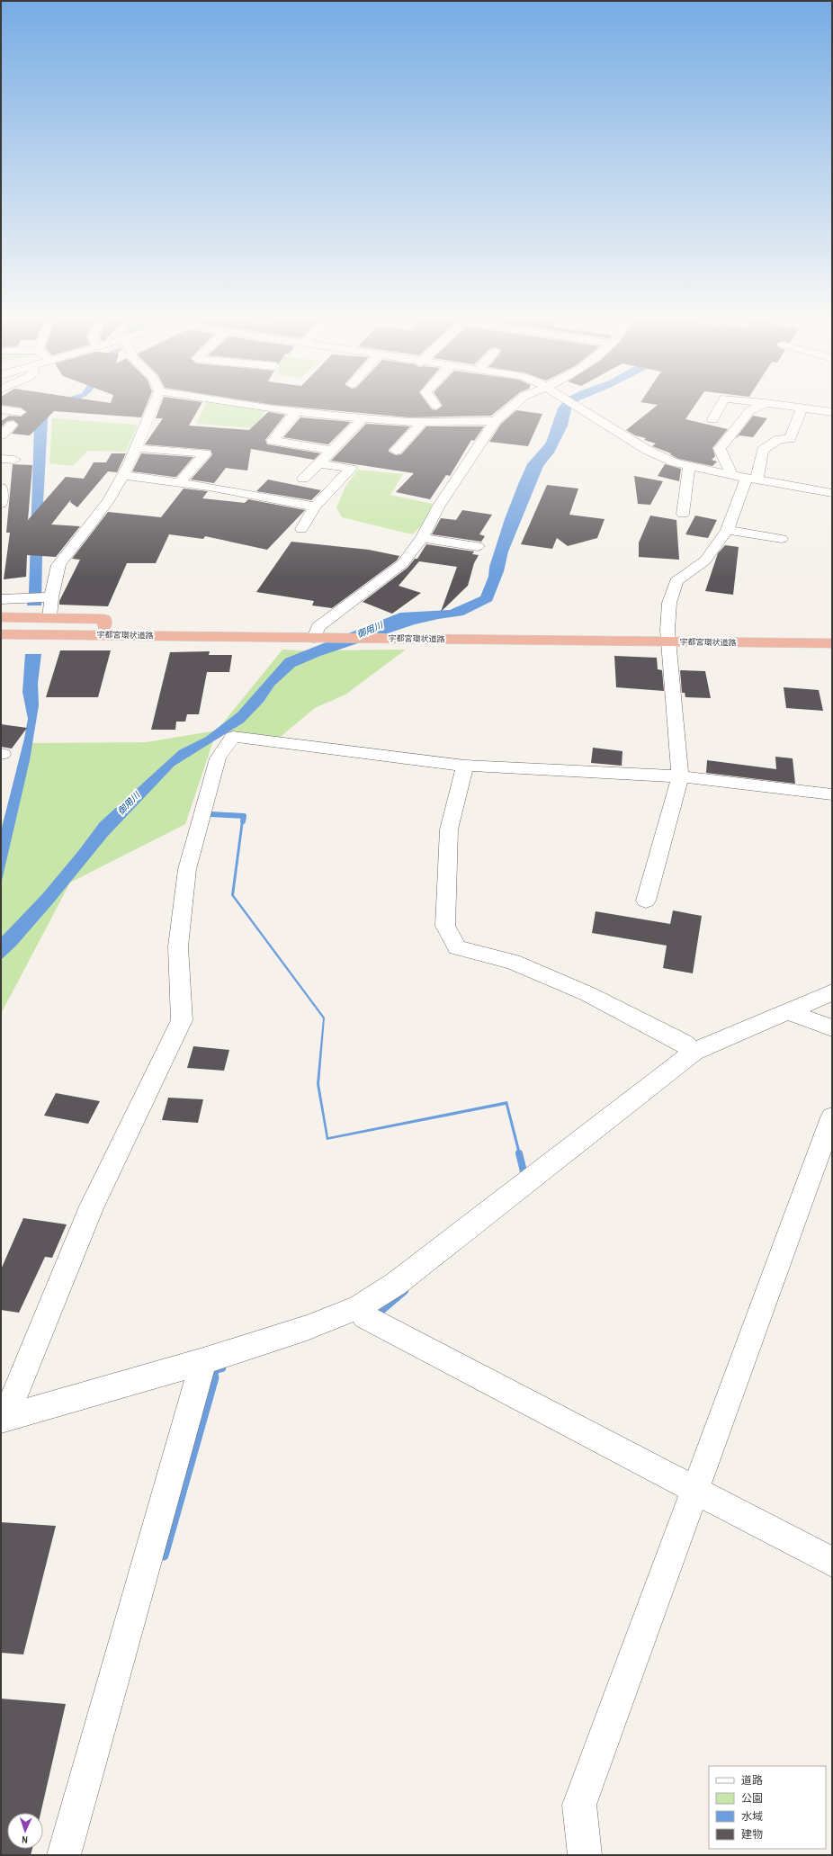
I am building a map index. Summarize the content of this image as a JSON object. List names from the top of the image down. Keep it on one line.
{"streets":{"highway":["宇都宮環状道路"]},"water":["御用川"],"legend":["道路","公園","水域","建物"],"north":"bottom"}
